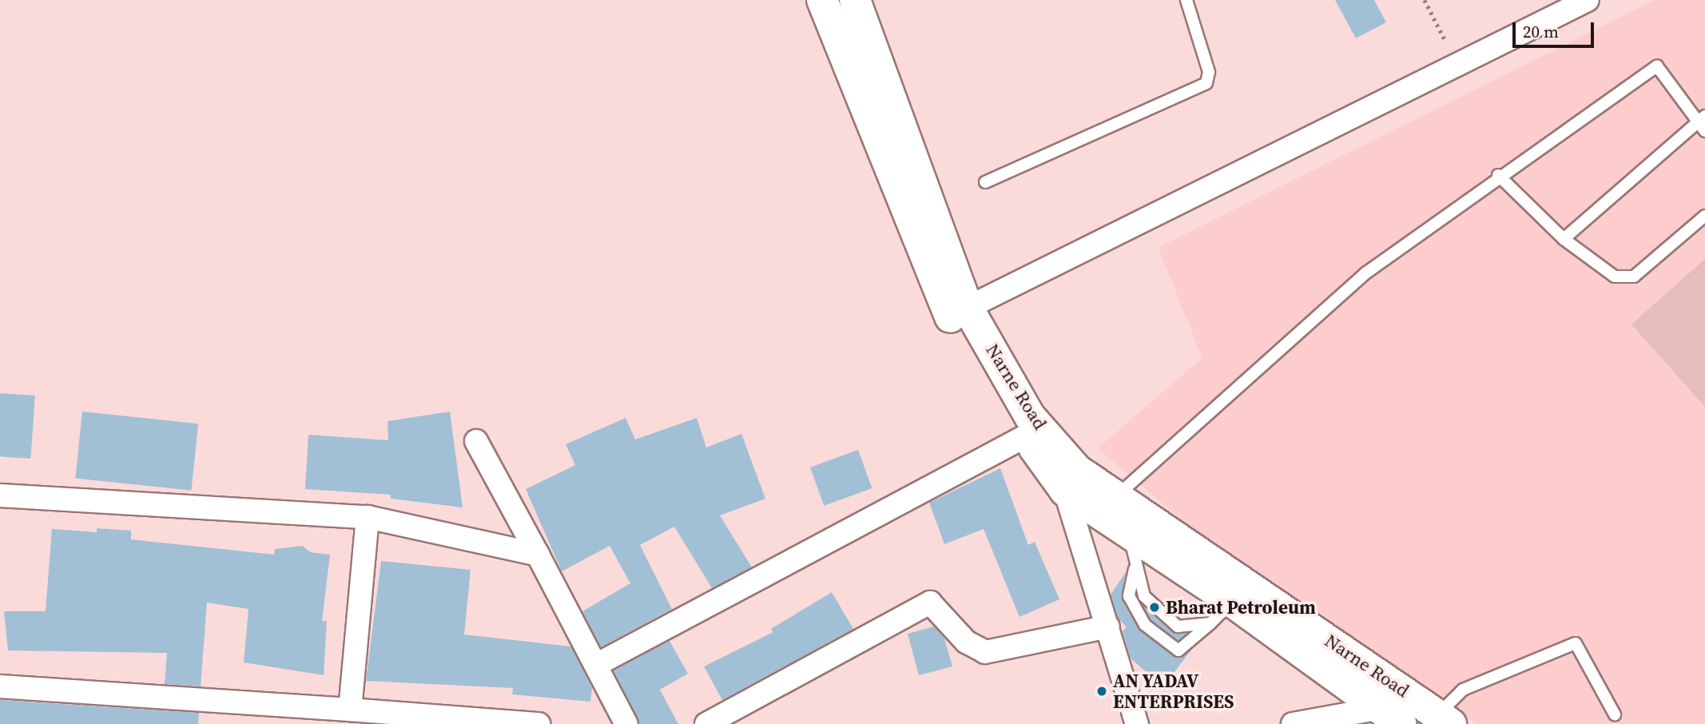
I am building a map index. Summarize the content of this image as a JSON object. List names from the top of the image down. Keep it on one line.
{"streets":{"main road":["Narne Road"]},"places":["Bharat Petroleum","AN YADAV ENTERPRISES"],"scale_bar":"20 m"}
